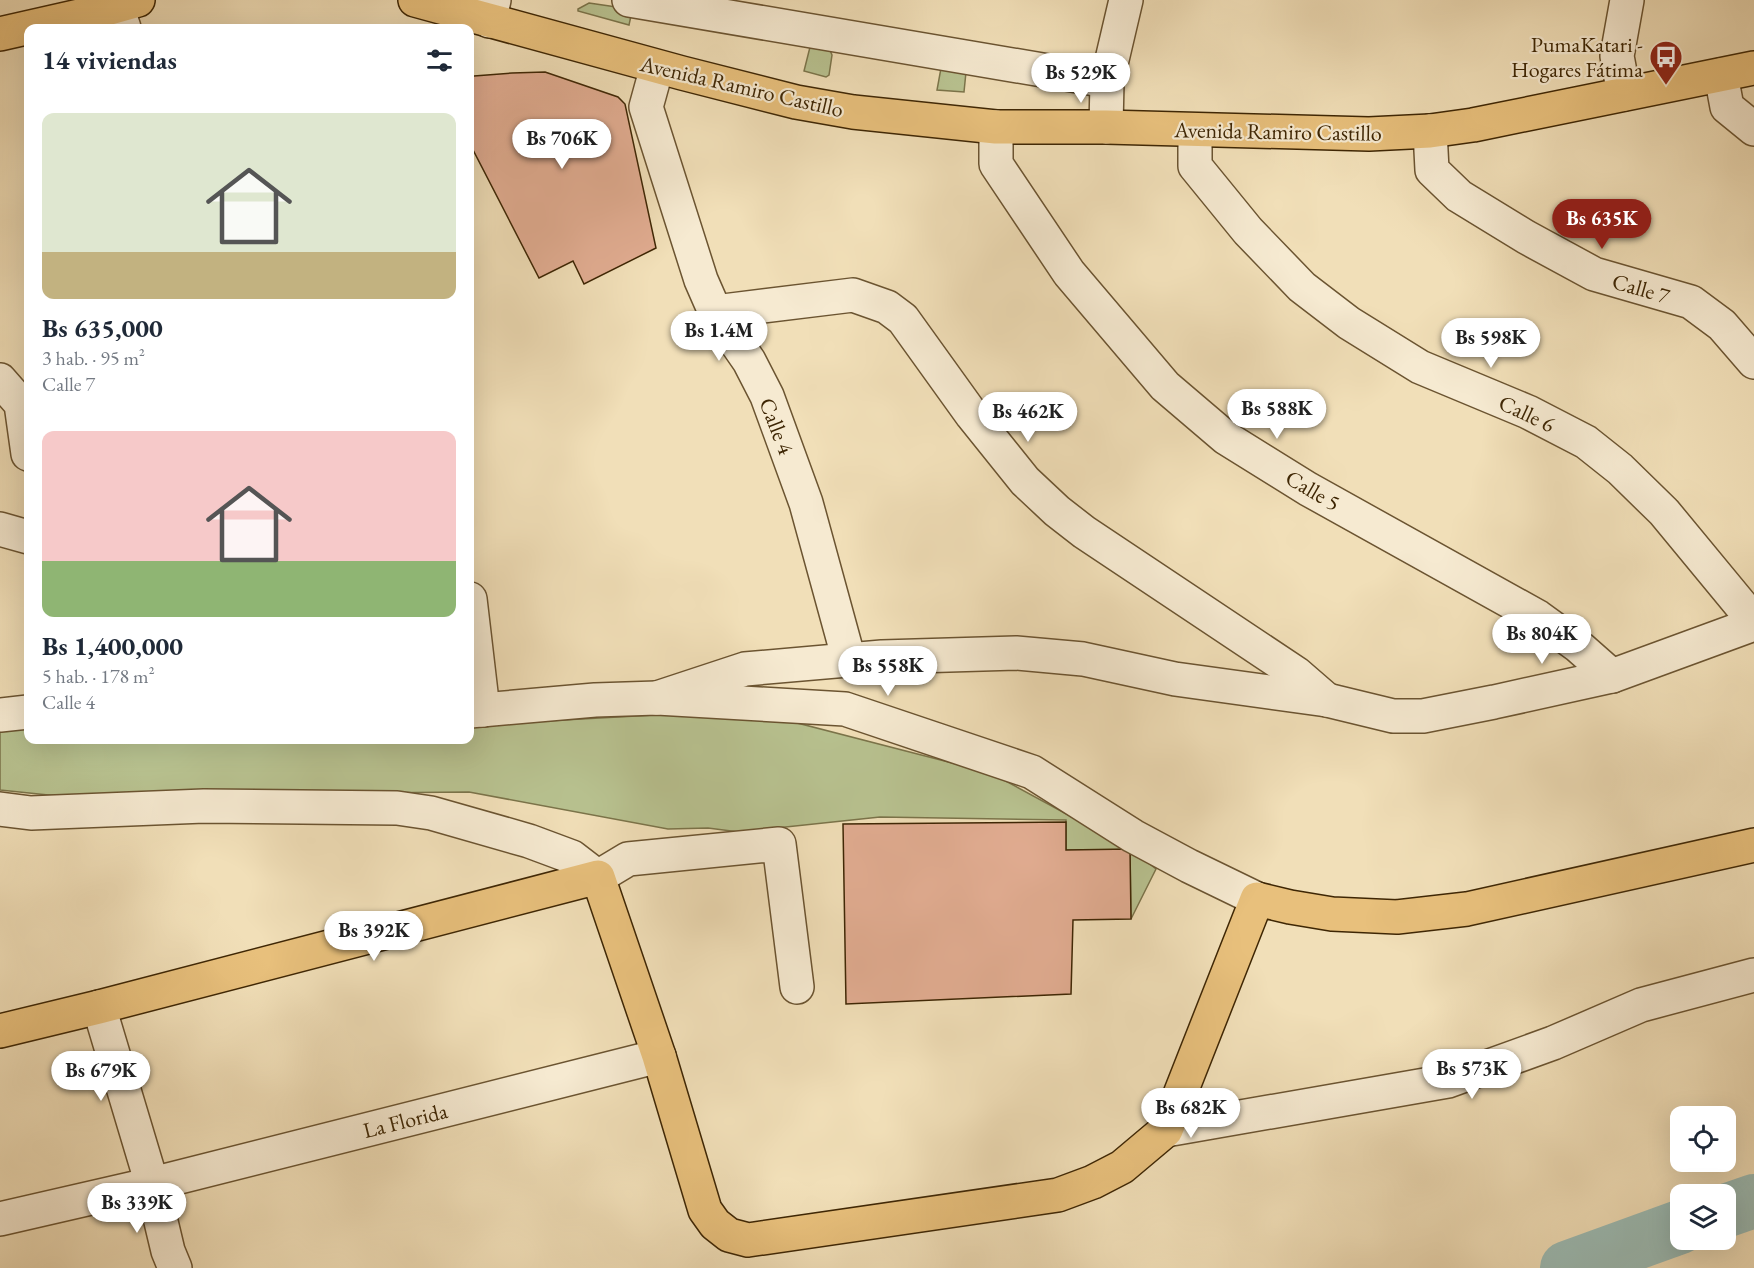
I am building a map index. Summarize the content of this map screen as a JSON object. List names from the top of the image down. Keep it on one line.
{"streets":{"main road":["Avenida Ramiro Castillo"],"street":["Calle 7","Calle 6","Calle 4","Calle 5","La Florida"]},"crossings":[["Avenida Ramiro Castillo","Calle 7"],["Avenida Ramiro Castillo","Calle 6"],["Avenida Ramiro Castillo","Calle 4"],["Avenida Ramiro Castillo","Calle 5"]],"places":{"bus stop":["PumaKatari - Hogares Fátima"]},"page":{"heading":"14 viviendas","price":["Bs 529K","Bs 706K","Bs 635K","Bs 1.4M","Bs 598K","Bs 588K","Bs 462K","Bs 804K","Bs 558K","Bs 392K","Bs 573K","Bs 679K","Bs 682K","Bs 339K"],"list":[{"name":"Bs 635,000","note":"3 hab. · 95 m² · Calle 7"},{"name":"Bs 1,400,000","note":"5 hab. · 178 m² · Calle 4"}]}}
